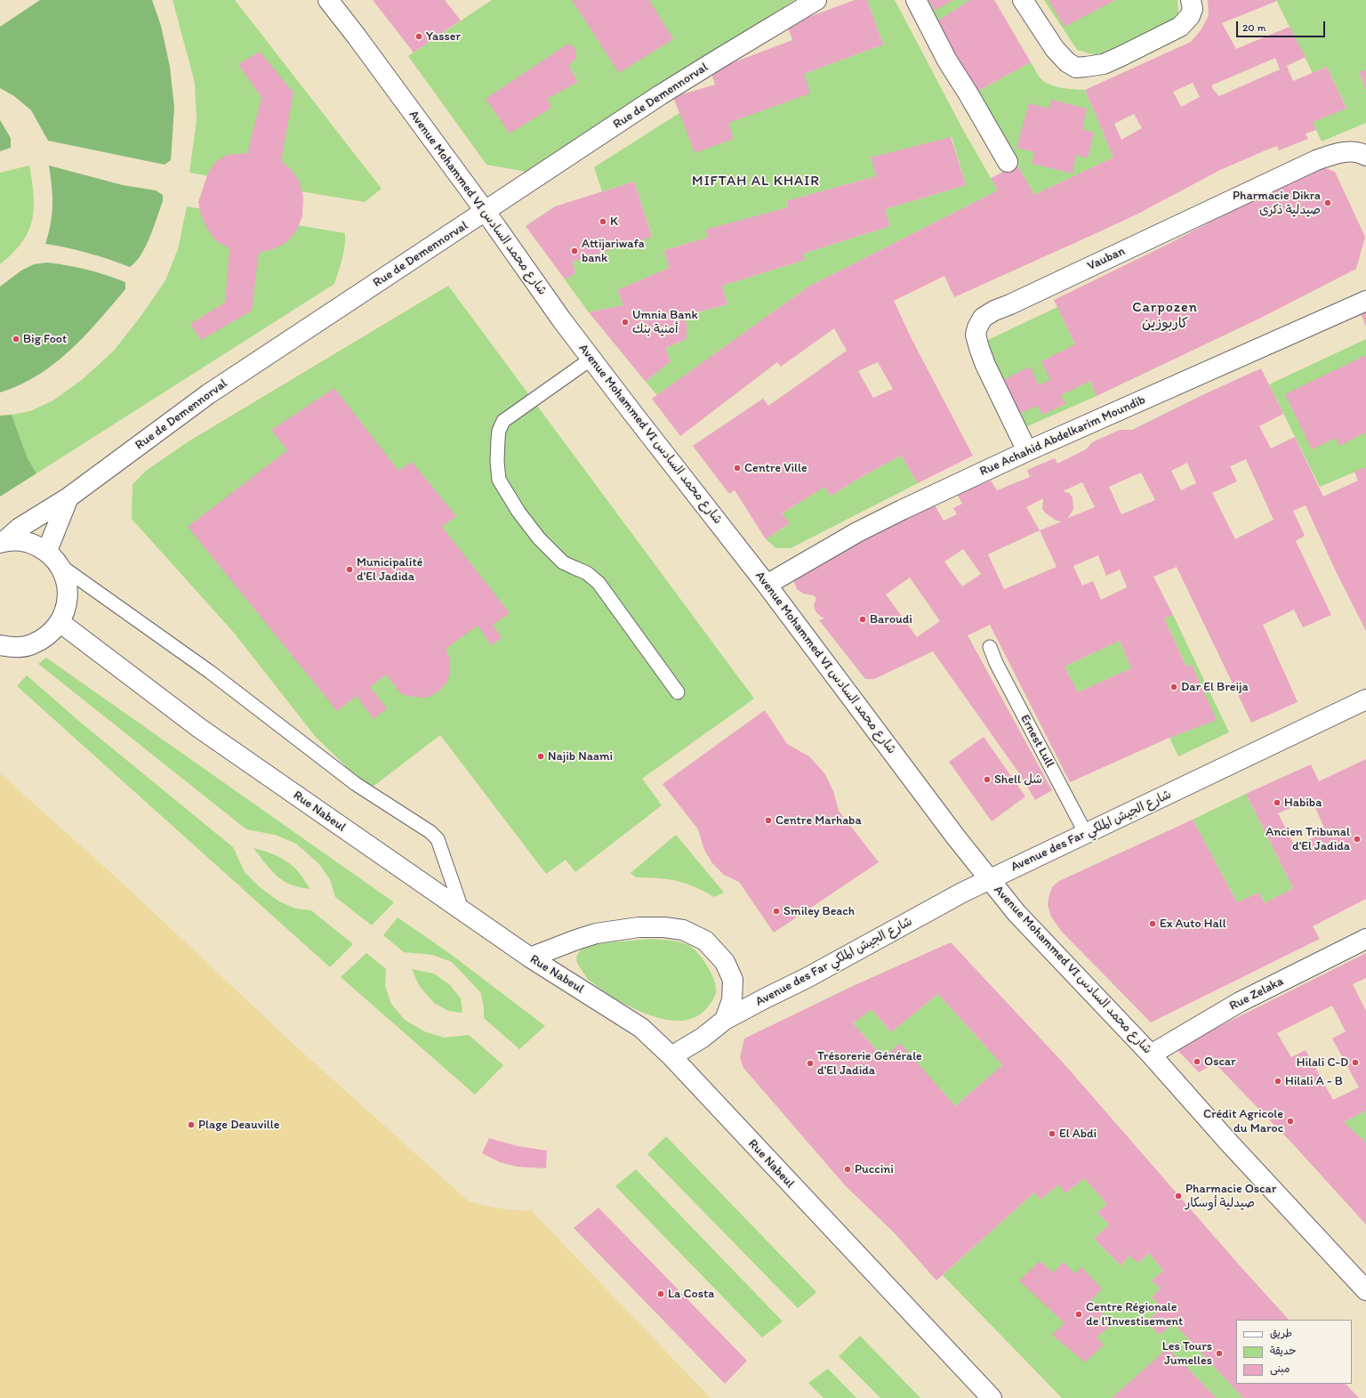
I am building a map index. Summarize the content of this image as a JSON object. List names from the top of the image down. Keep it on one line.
{"streets":{"street":["Rue de Demennorval","Avenue Mohammed VI شارع محمد السادس","Vauban","Rue Achahid Abdelkarim Moundib","Rue Nabeul","Avenue des Far شارع الجيش الملكي","Rue Zelaka"],"lane":["Ernest Lull"]},"crossings":[["Rue de Demennorval","Avenue Mohammed VI شارع محمد السادس"],["Avenue Mohammed VI شارع محمد السادس","Rue Achahid Abdelkarim Moundib"],["Avenue Mohammed VI شارع محمد السادس","Avenue des Far شارع الجيش الملكي"],["Avenue Mohammed VI شارع محمد السادس","Rue Zelaka"],["Vauban","Rue Achahid Abdelkarim Moundib"],["Ernest Lull","Avenue des Far شارع الجيش الملكي"],["Rue Nabeul","Avenue des Far شارع الجيش الملكي"]],"districts":["MIFTAH AL KHAIR","Carpozen كاربوزين"],"places":["Yasser","Pharmacie Dikra صيدلية ذكرى","K","Attijariwafa bank","Umnia Bank أمنية بنك","Big Foot","Centre Ville","Municipalité d'El Jadida","Baroudi","Dar El Breija","Najib Naami","Shell شل","Habiba","Centre Marhaba","Ancien Tribunal d'El Jadida","Smiley Beach","Ex Auto Hall","Oscar","Hilali C-D","Trésorerie Générale d'El Jadida","Hilali A - B","Crédit Agricole du Maroc","Plage Deauville","El Abdi","Puccini","Pharmacie Oscar صيدلية أوسكار","La Costa","Centre Régionale de l'Investisement","Les Tours Jumelles"],"legend":["طريق","حديقة","مبنى"],"scale_bar":"20 m"}
